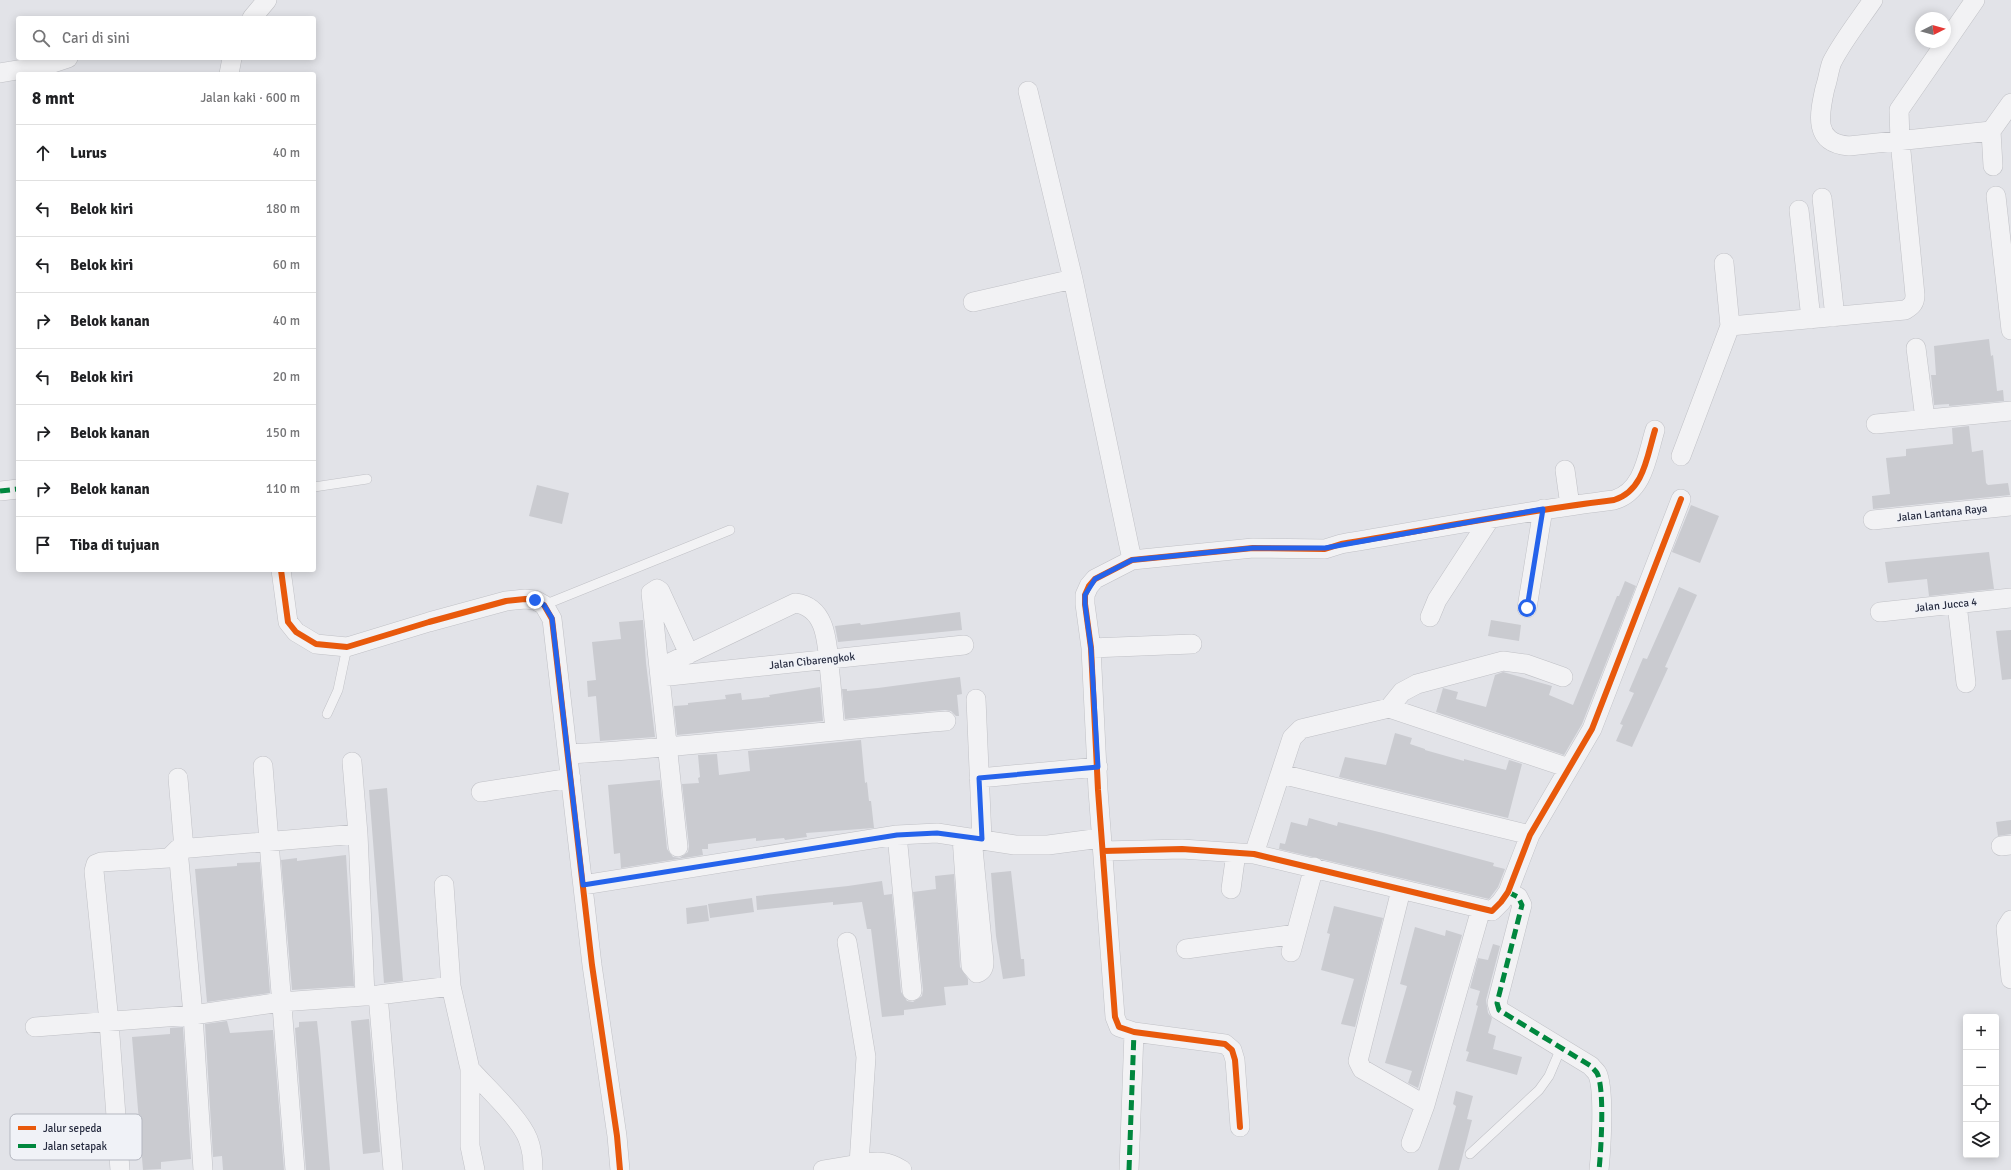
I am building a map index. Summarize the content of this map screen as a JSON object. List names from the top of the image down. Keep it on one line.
{"streets":{"street":["Jalan Lantana Raya","Jalan Jucca 4","Jalan Cibarengkok"]},"legend":["Jalur sepeda","Jalan setapak"],"north":"right","page":{"search":"Cari di sini","heading":["8 mnt","Jalan kaki · 600 m"],"list":[["Lurus","40 m"],["Belok kiri","180 m"],["Belok kiri","60 m"],["Belok kanan","40 m"],["Belok kiri","20 m"],["Belok kanan","150 m"],["Belok kanan","110 m"],"Tiba di tujuan"],"map_buttons":["+","−"]}}
